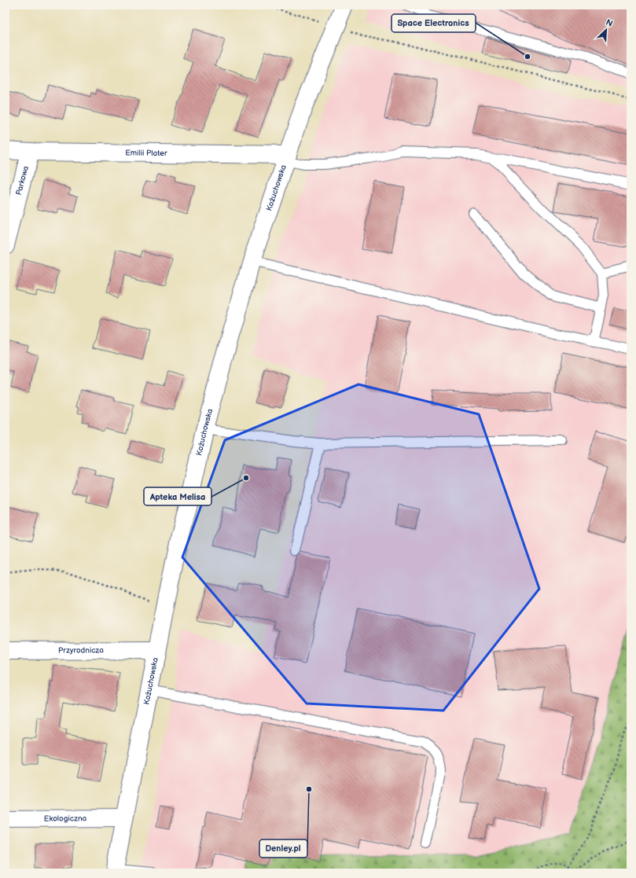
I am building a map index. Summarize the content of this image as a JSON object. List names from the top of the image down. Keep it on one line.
{"streets":{"main road":["Emilii Plater","Parkowa","Kożuchowska","Przyrodnicza","Ekologiczna"]},"crossings":[["Emilii Plater","Parkowa"],["Emilii Plater","Kożuchowska"],["Kożuchowska","Przyrodnicza"],["Kożuchowska","Ekologiczna"]],"places":["Space Electronics","Apteka Melisa","Denley.pl"],"north":"top right"}
